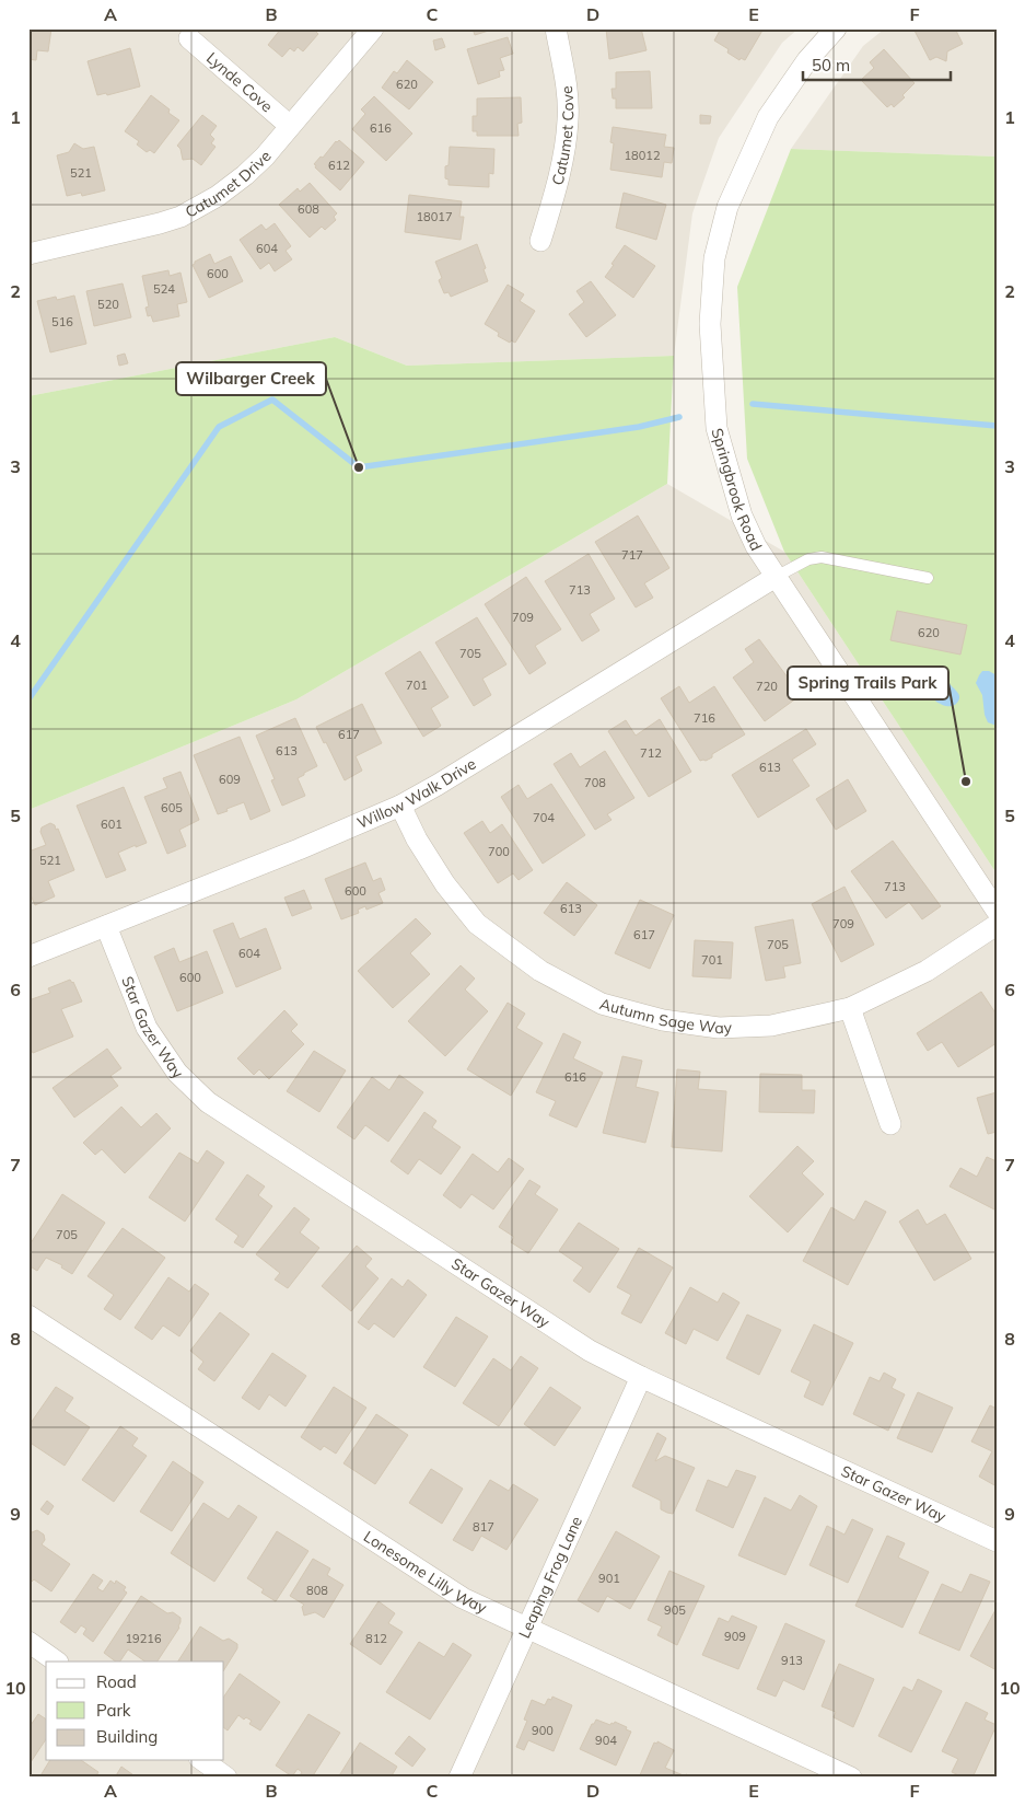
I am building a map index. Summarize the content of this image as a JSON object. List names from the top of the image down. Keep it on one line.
{"streets":{"street":["Lynde Cove","Catumet Cove","Catumet Drive","Springbrook Road","Willow Walk Drive","Autumn Sage Way","Star Gazer Way","Lonesome Lilly Way","Leaping Frog Lane"]},"crossings":[["Lynde Cove","Catumet Drive"],["Springbrook Road","Willow Walk Drive"],["Willow Walk Drive","Autumn Sage Way"],["Willow Walk Drive","Star Gazer Way"],["Star Gazer Way","Leaping Frog Lane"],["Lonesome Lilly Way","Leaping Frog Lane"]],"places":["Wilbarger Creek","Spring Trails Park"],"house_numbers":["620","616","18012","612","521","608","18017","604","600","524","520","516","717","713","709","620","705","701","720","716","617","613","712","613","609","708","605","704","601","700","521","713","600","613","709","617","705","604","701","600","616","705","817","901","808","905","909","19216","812","913","900","904"],"legend":["Road","Park","Building"],"scale_bar":"50 m","grid":{"columns":["A","B","C","D","E","F"],"rows":["1","2","3","4","5","6","7","8","9","10"]}}
